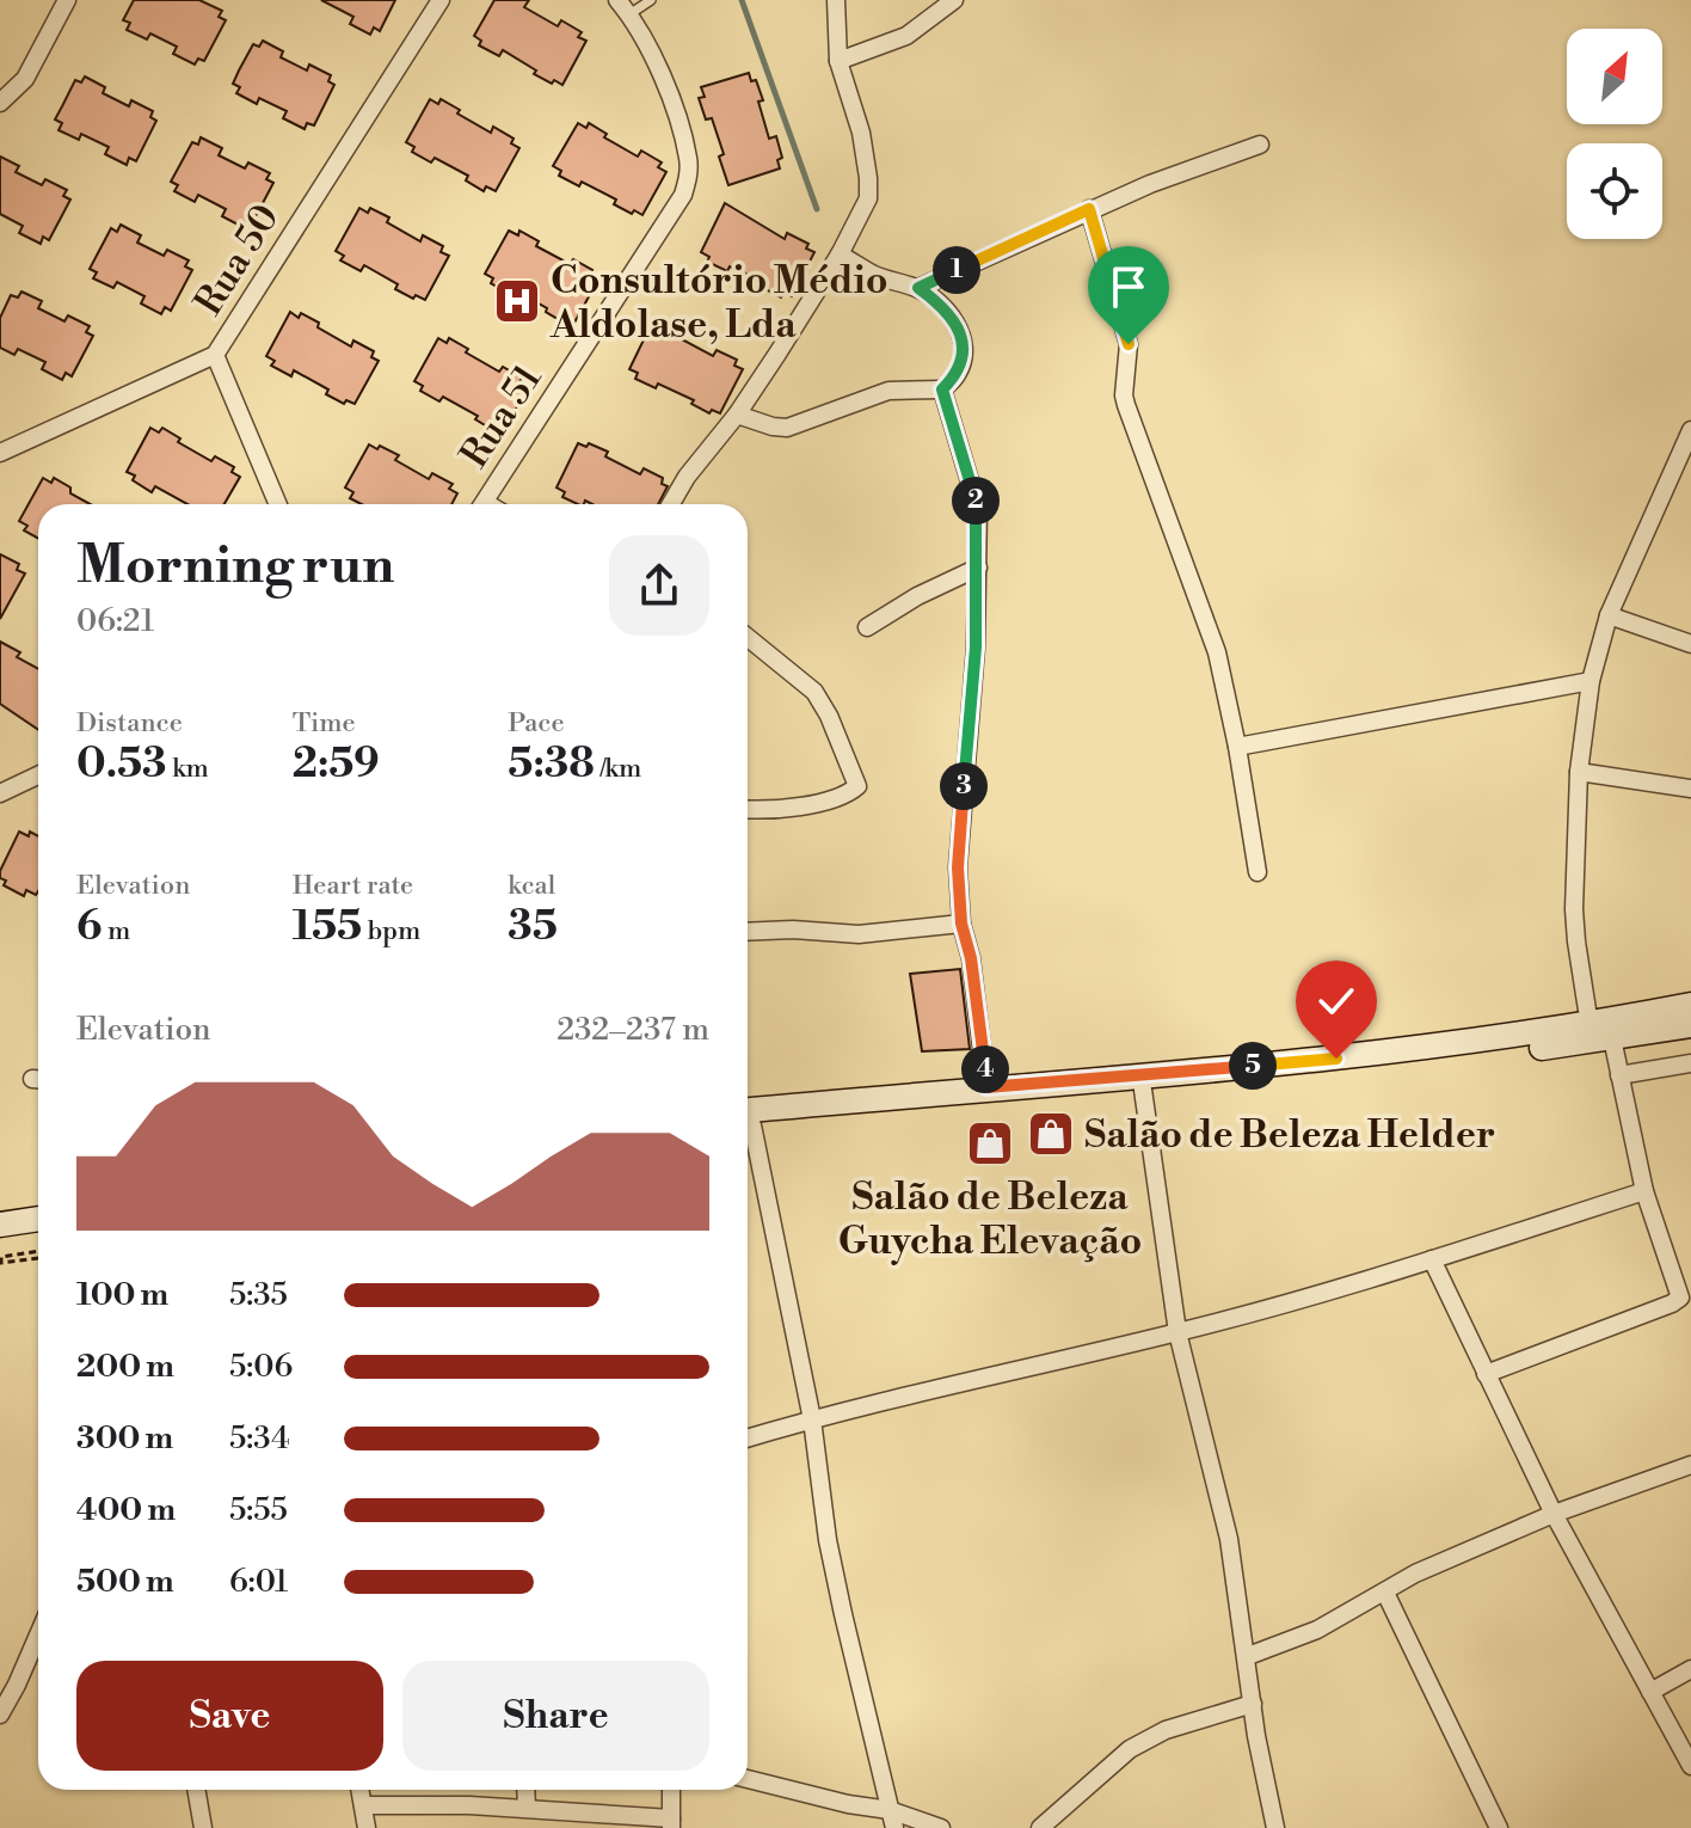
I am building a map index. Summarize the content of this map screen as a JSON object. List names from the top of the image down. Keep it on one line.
{"streets":{"street":["Rua 50","Rua 51"]},"places":{"hospital":["Consultório Médio Aldolase, Lda"],"shop":["Salão de Beleza Helder","Salão de Beleza Guycha Elevação"]},"north":"top right","page":{"pins":["1","2","3","5","4"],"heading":["Morning run","06:21"],"stats":[["Distance","0.53 km"],["Time","2:59"],["Pace","5:38 /km"],["Elevation","6 m"],["Heart rate","155 bpm"],["kcal","35"]],"chart":["Elevation","232–237 m"],"list":[{"name":"100 m","note":"5:35"},{"name":"200 m","note":"5:06"},{"name":"300 m","note":"5:34"},{"name":"400 m","note":"5:55"},{"name":"500 m","note":"6:01"}],"buttons":["Save","Share"]}}
